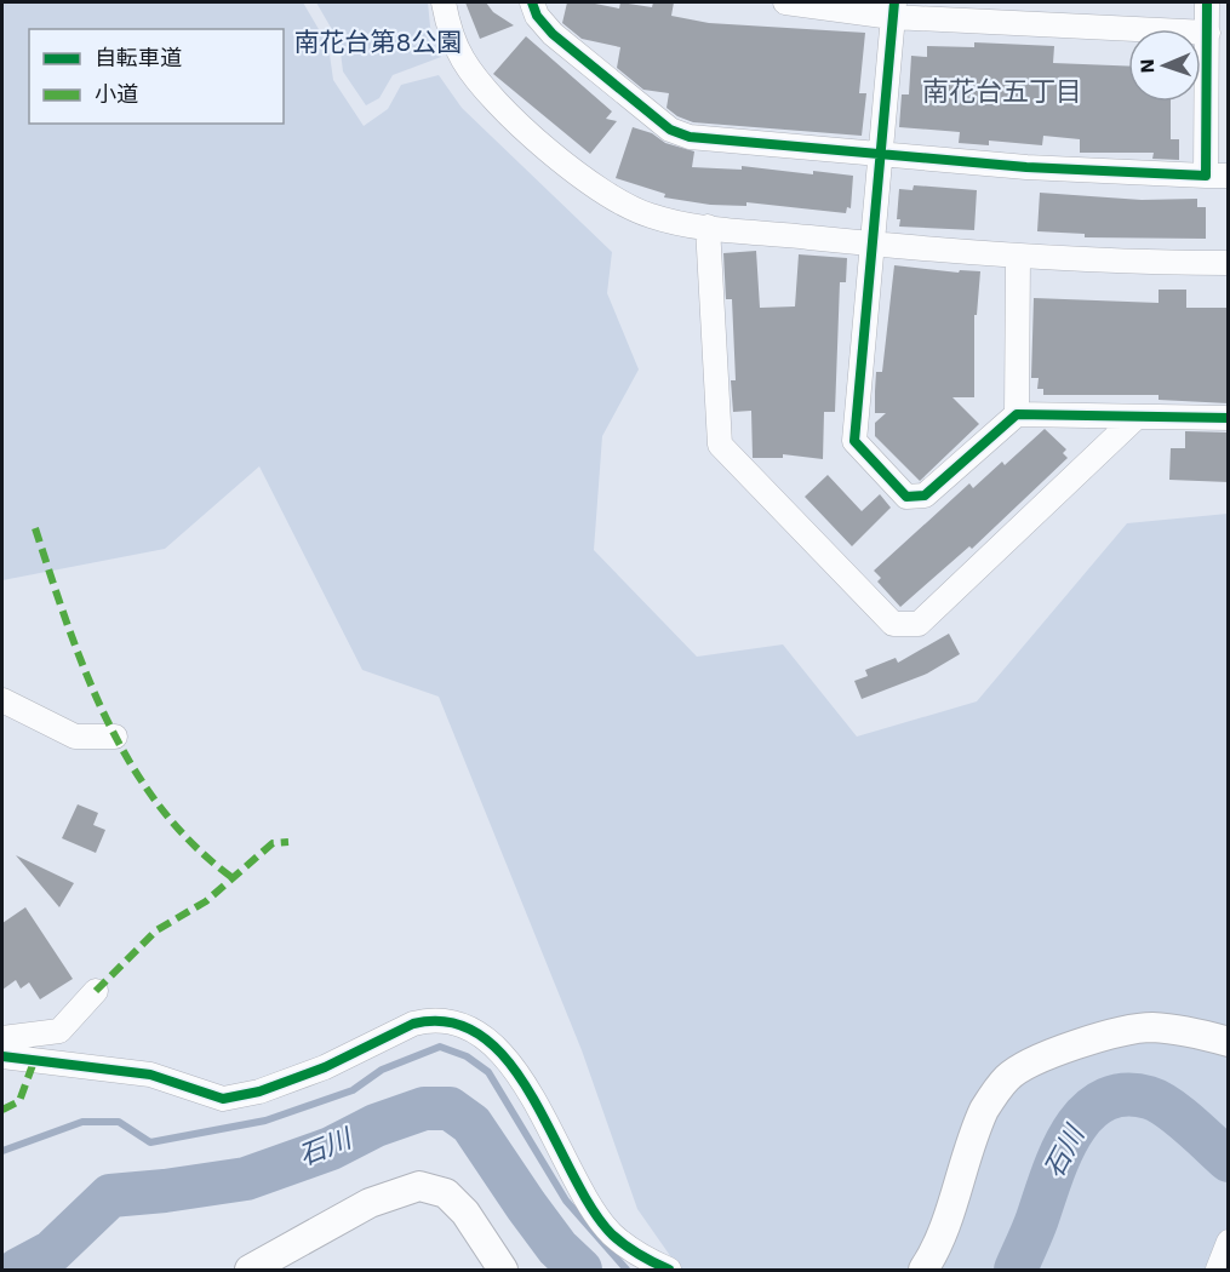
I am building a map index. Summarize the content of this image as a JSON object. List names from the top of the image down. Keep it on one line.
{"districts":["南花台五丁目"],"water":["石川"],"parks":["南花台第8公園"],"legend":["自転車道","小道"],"north":"left"}
